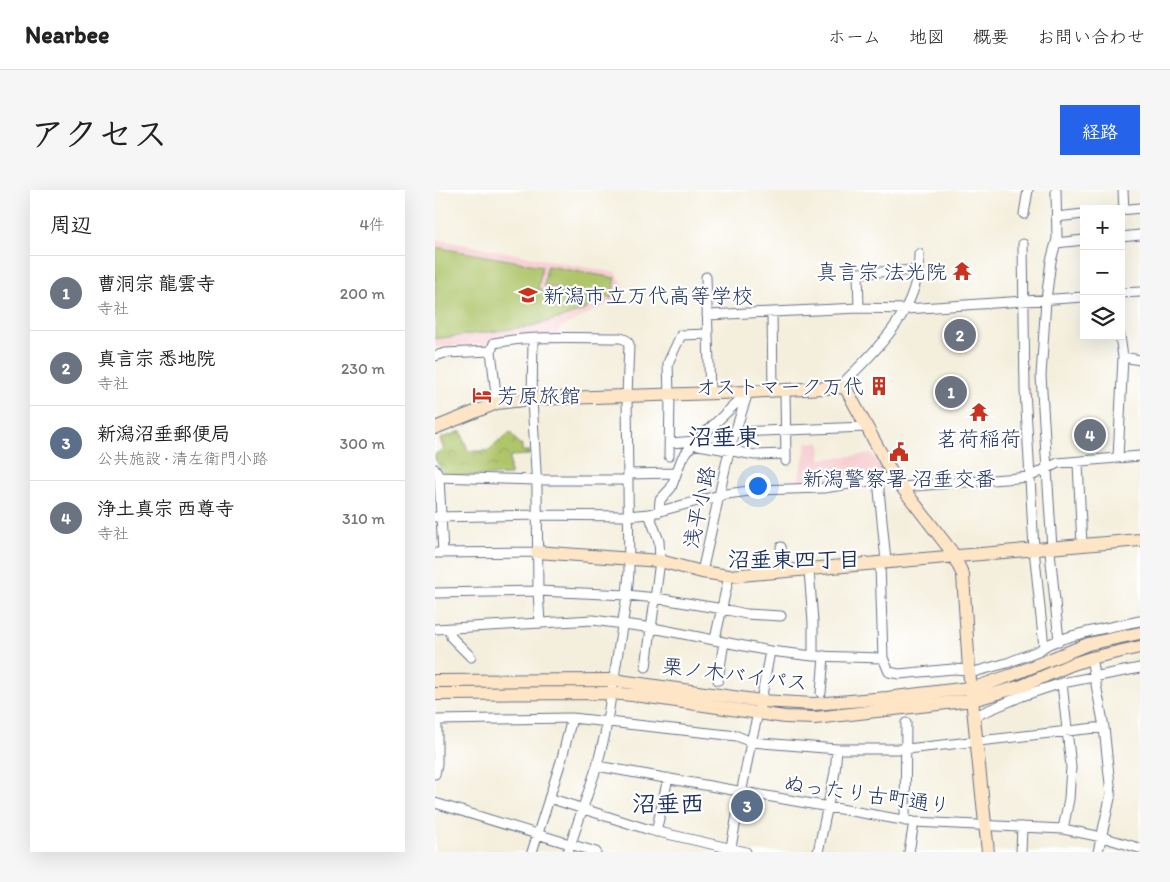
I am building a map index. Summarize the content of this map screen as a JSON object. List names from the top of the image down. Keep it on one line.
{"streets":{"street":["浅平小路","栗ノ木バイパス","ぬったり古町通り"]},"districts":["沼垂東","沼垂東四丁目","沼垂西"],"places":{"temple":["真言宗 法光院","茗荷稲荷"],"school or university":["新潟市立万代高等学校"],"building":["オストマーク万代"],"hotel":["芳原旅館"],"public building":["新潟警察署 沼垂交番"]},"page":{"header":"Nearbee","nav":["ホーム","地図","概要","お問い合わせ"],"title":"アクセス","buttons":"経路","heading":["周辺","4件"],"map_buttons":["+","−"],"list":[{"mark":"1","name":"曹洞宗 龍雲寺","note":"寺社","value":"200 m"},{"mark":"2","name":"真言宗 悉地院","note":"寺社","value":"230 m"},{"mark":"3","name":"新潟沼垂郵便局","note":"公共施設 · 清左衛門小路","value":"300 m"},{"mark":"4","name":"浄土真宗 西尊寺","note":"寺社","value":"310 m"}],"pins":["2","1","4","3"]}}
